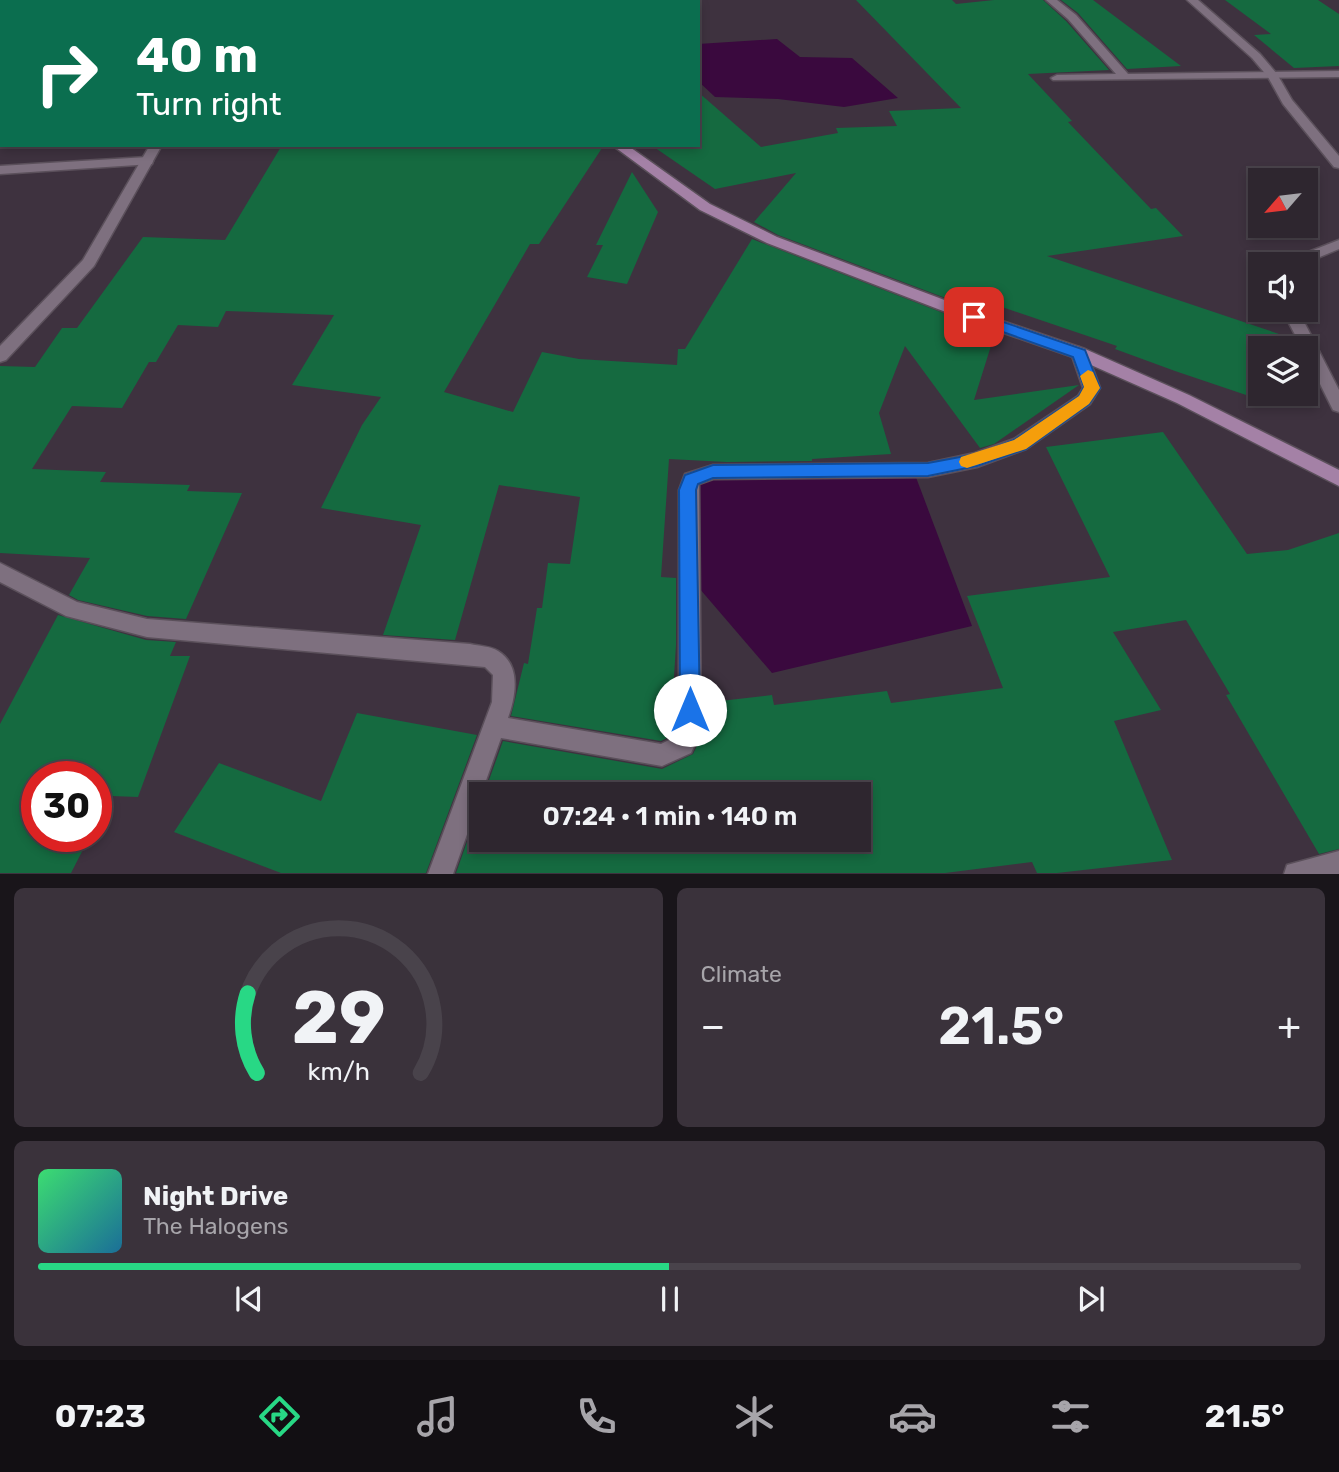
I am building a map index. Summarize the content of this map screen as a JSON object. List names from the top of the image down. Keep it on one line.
{"north":"bottom left","page":{"turn":["40 m","Turn right"],"limit":"30","trip":"07:24 · 1 min · 140 m","tile":"Climate","heat":["−","21.5°","+"],"song":["Night Drive","The Halogens"],"tabs":["07:23","21.5°"],"gauge":["29","km/h"]}}
